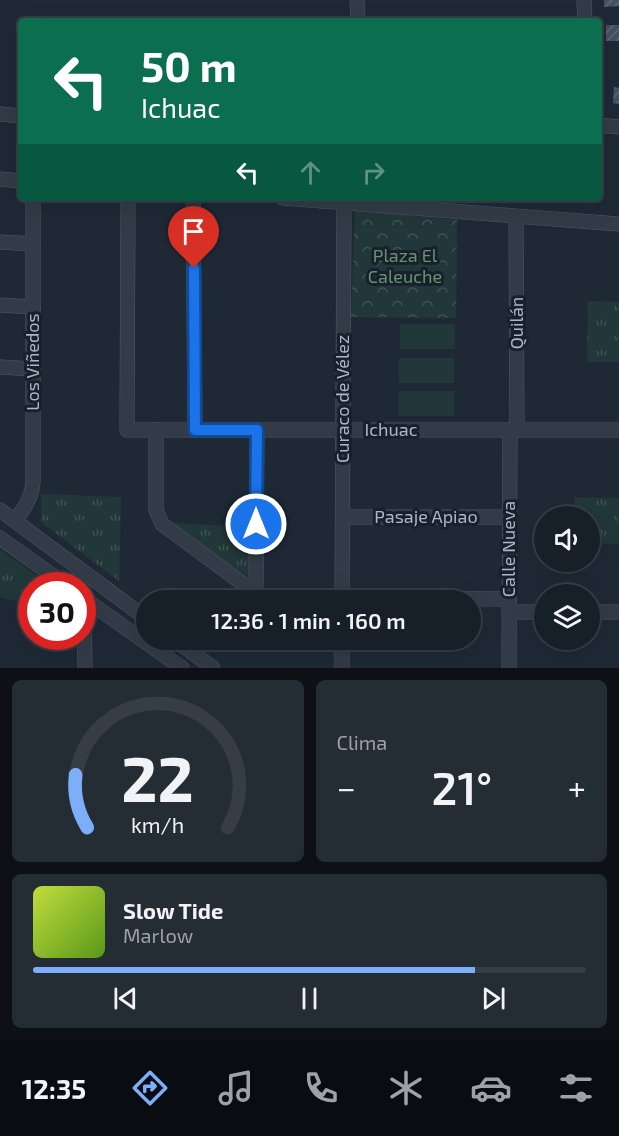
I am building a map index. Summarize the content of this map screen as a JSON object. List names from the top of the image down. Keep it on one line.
{"streets":{"street":["Quilán","Los Viñedos","Curaco de Vélez","Ichuac","Pasaje Apiao","Calle Nueva"]},"crossings":[["Quilán","Ichuac"],["Quilán","Calle Nueva"],["Curaco de Vélez","Ichuac"],["Curaco de Vélez","Pasaje Apiao"],["Ichuac","Calle Nueva"],["Pasaje Apiao","Calle Nueva"]],"parks":["Plaza El Caleuche"],"page":{"turn":["50 m","Ichuac"],"limit":"30","trip":"12:36 · 1 min · 160 m","tile":"Clima","heat":["−","21°","+"],"song":["Slow Tide","Marlow"],"tabs":"12:35","gauge":["22","km/h"]}}
